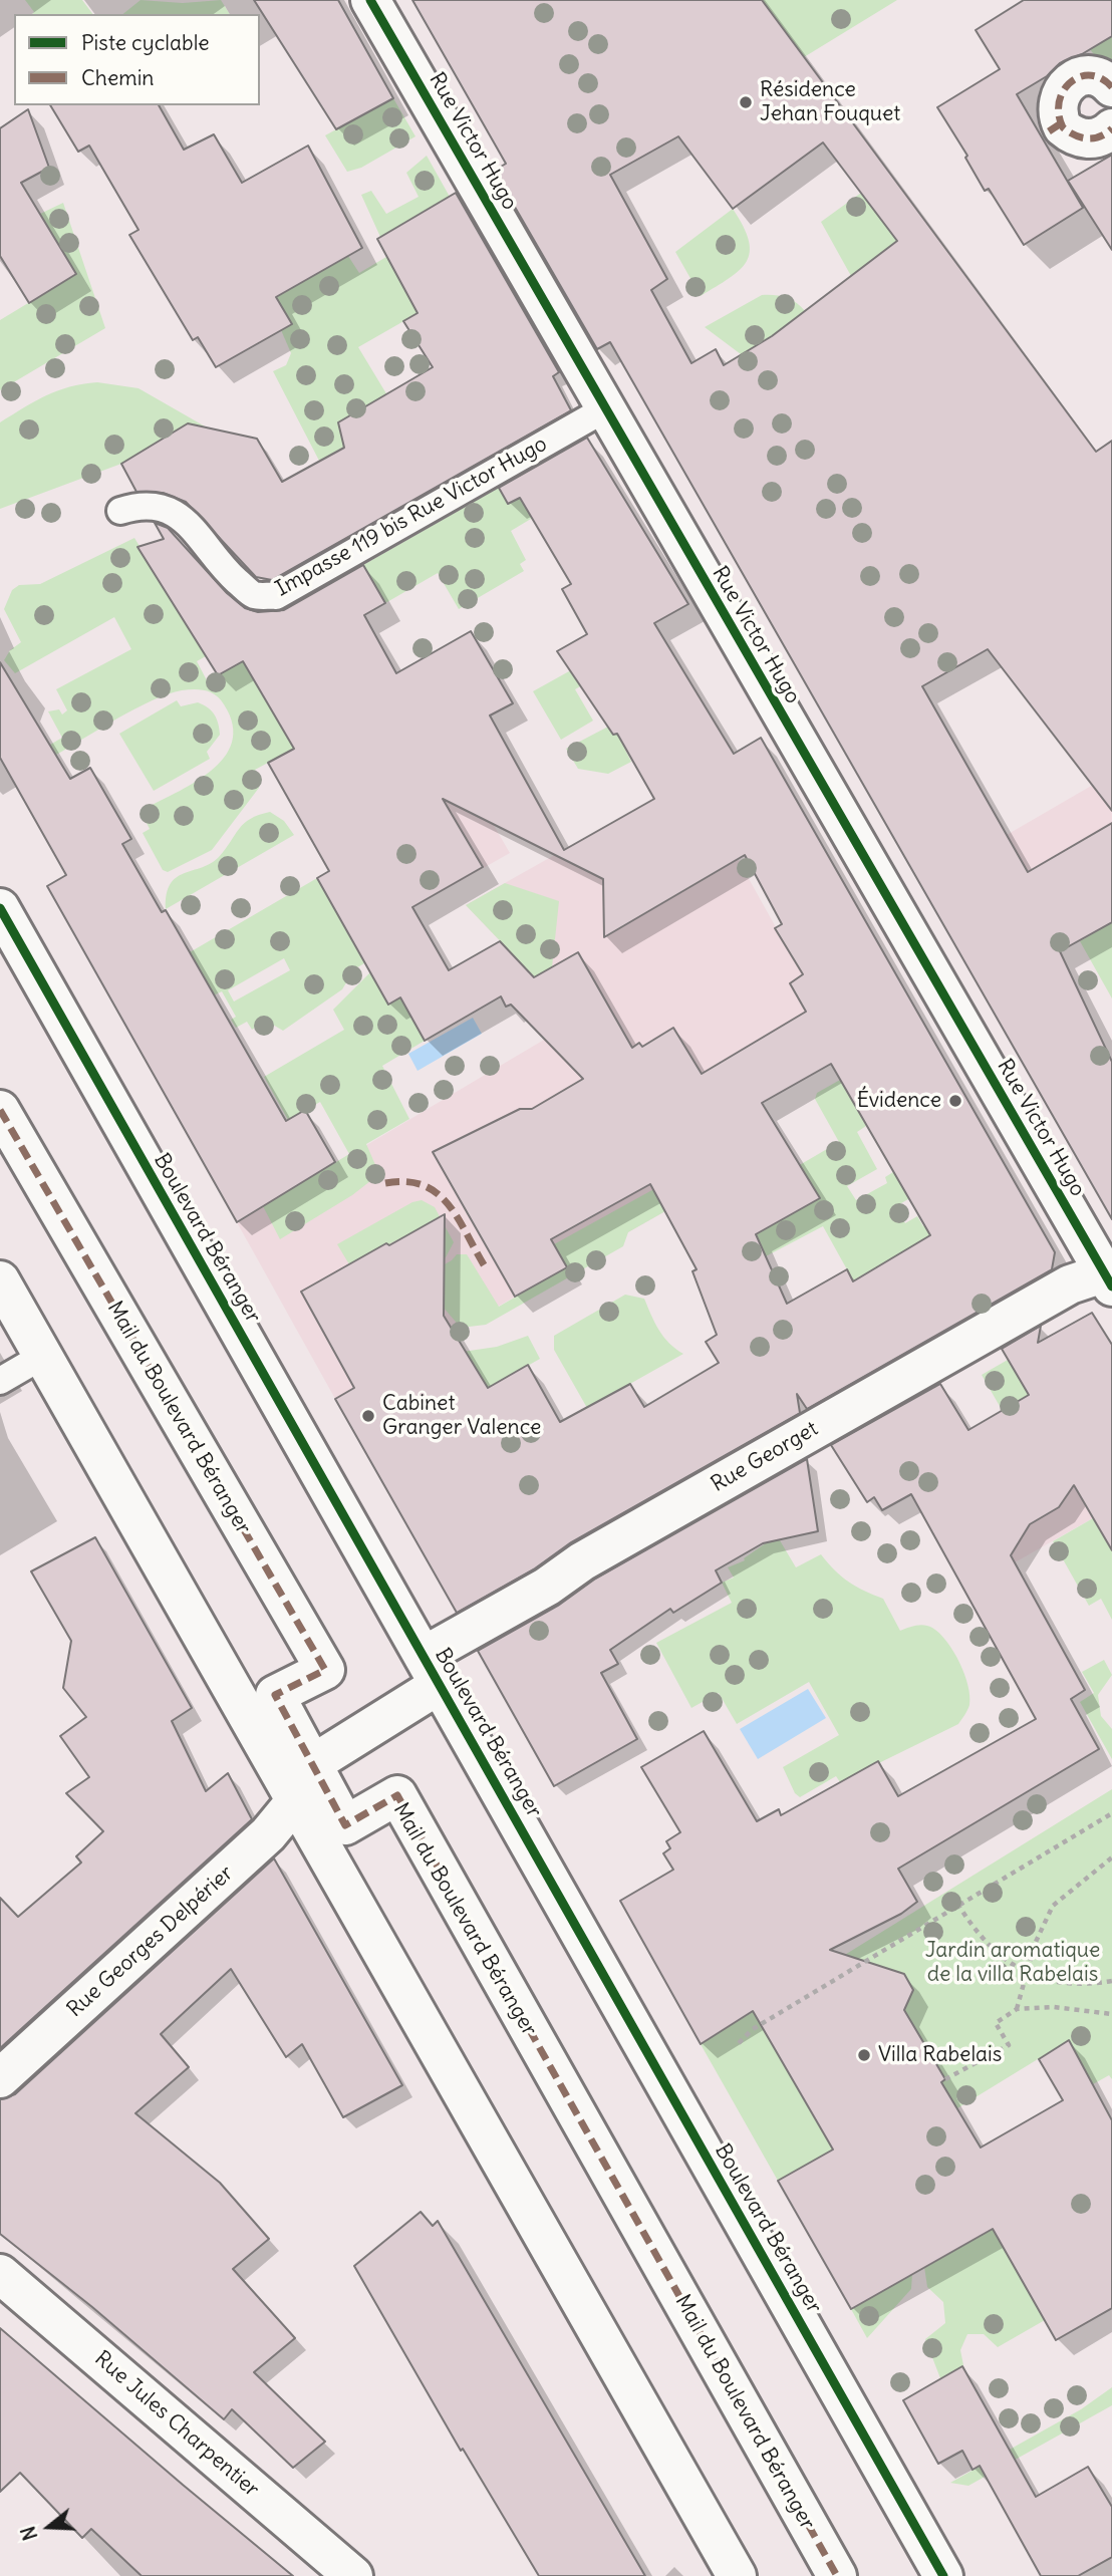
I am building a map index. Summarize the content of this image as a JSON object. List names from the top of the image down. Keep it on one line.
{"streets":{"street":["Rue Victor Hugo","Boulevard Béranger","Mail du Boulevard Béranger","Rue Georget","Rue Georges Delpérier","Rue Jules Charpentier"],"lane":["Impasse 119 bis Rue Victor Hugo"]},"crossings":[["Rue Victor Hugo","Impasse 119 bis Rue Victor Hugo"],["Rue Victor Hugo","Rue Georget"],["Boulevard Béranger","Rue Georget"],["Mail du Boulevard Béranger","Rue Georget"],["Mail du Boulevard Béranger","Rue Georges Delpérier"],["Rue Georget","Rue Georges Delpérier"]],"parks":["Jardin aromatique de la villa Rabelais"],"places":["Résidence Jehan Fouquet","Évidence","Cabinet Granger Valence","Villa Rabelais"],"legend":["Piste cyclable","Chemin"],"north":"left"}
